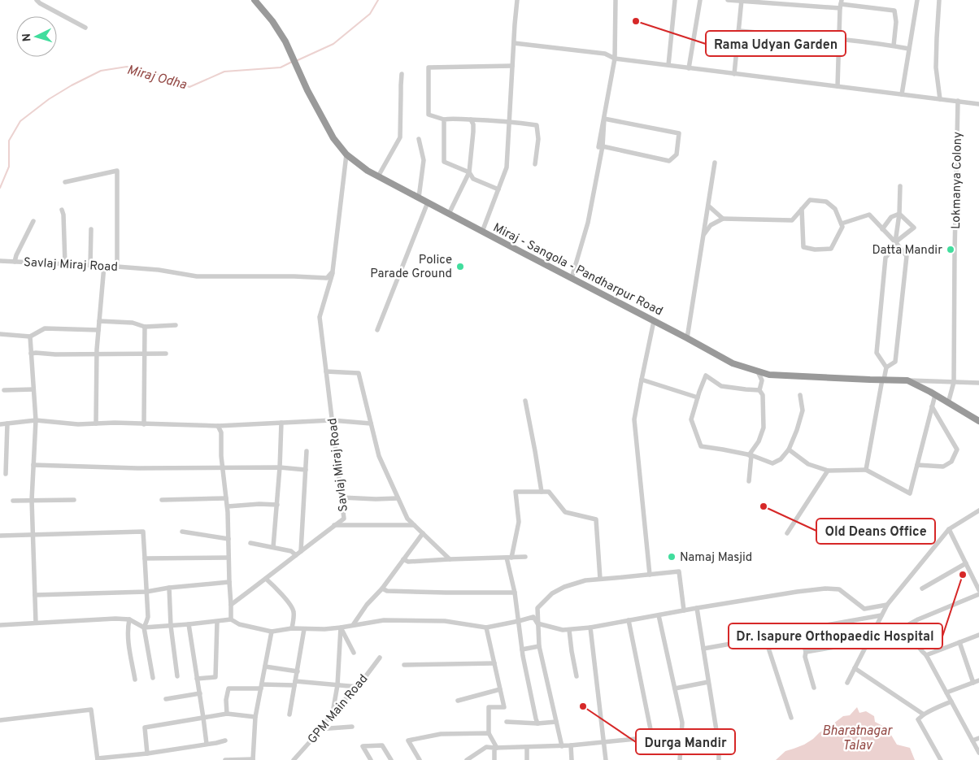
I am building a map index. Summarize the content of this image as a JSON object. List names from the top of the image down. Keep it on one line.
{"streets":{"highway":["Miraj - Sangola - Pandharpur Road"],"street":["Lokmanya Colony","Savlaj Miraj Road","GPM Main Road"]},"crossings":[["Lokmanya Colony","Miraj - Sangola - Pandharpur Road"],["Savlaj Miraj Road","Miraj - Sangola - Pandharpur Road"]],"water":["Miraj Odha","Bharatnagar Talav"],"places":["Rama Udyan Garden","Datta Mandir","Police Parade Ground","Old Deans Office","Namaj Masjid","Dr. Isapure Orthopaedic Hospital","Durga Mandir"],"north":"left"}
